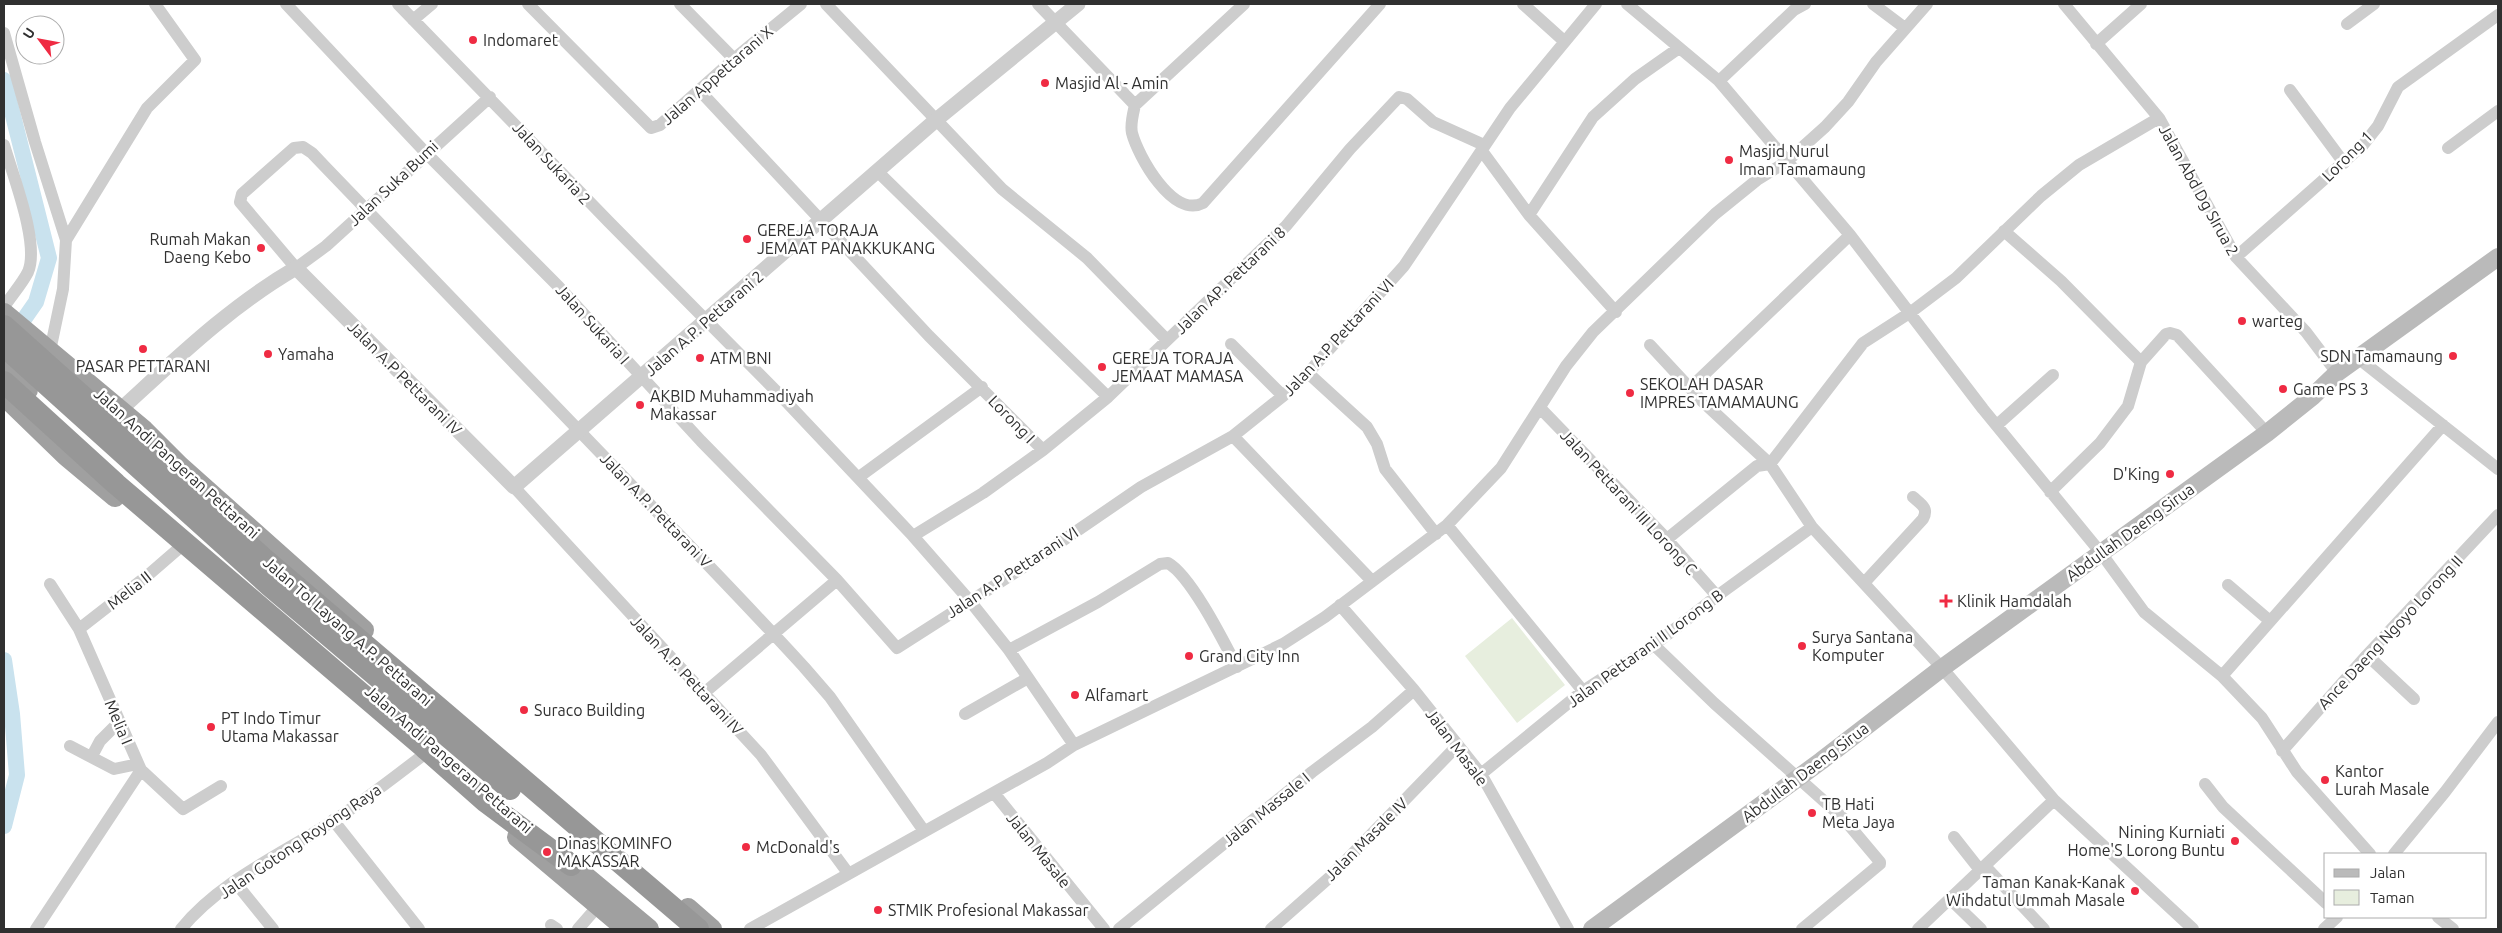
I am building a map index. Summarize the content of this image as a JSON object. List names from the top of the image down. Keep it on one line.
{"streets":{"highway":["Jalan Andi Pangeran Pettarani","Jalan Tol Layang A.P. Pettarani"],"main road":["Abdullah Daeng Sirua"],"street":["Jalan Appettarani X","Lorong 1","Jalan Sukaria 2","Jalan Suka Bumi","Jalan Abd Dg SIrua 2","Jalan AP. Pettarani 8","Jalan A.P. Pettarani 2","Jalan Sukaria I","Jalan A.P Pettarani VI","Jalan A.P Pettarani IV","Lorong I","Jalan Pettarani III Lorong C","Jalan A.P. Pettarani V","Melia II","Ance Daeng Ngoyo Lorong II","Jalan Pettarani II Lorong B","Jalan A.P. Pettarani IV","Melia I","Jalan Masale","Jalan Massale I","Jalan Masale IV","Jalan Gotong Royong Raya"]},"crossings":[["Jalan Appettarani X","Lorong I"],["Lorong 1","Jalan Abd Dg SIrua 2"],["Jalan Sukaria 2","Jalan Suka Bumi"],["Jalan Sukaria 2","Jalan AP. Pettarani 8"],["Jalan Sukaria 2","Jalan A.P. Pettarani 2"],["Jalan Sukaria 2","Jalan A.P Pettarani VI"],["Jalan Suka Bumi","Jalan Sukaria I"],["Jalan Suka Bumi","Jalan A.P Pettarani IV"],["Jalan Suka Bumi","Jalan A.P. Pettarani V"],["Jalan Abd Dg SIrua 2","Abdullah Daeng Sirua"],["Jalan AP. Pettarani 8","Jalan A.P Pettarani VI"],["Jalan AP. Pettarani 8","Lorong I"],["Jalan A.P. Pettarani 2","Jalan Sukaria I"],["Jalan A.P. Pettarani 2","Jalan A.P Pettarani IV"],["Jalan A.P. Pettarani 2","Lorong I"],["Jalan A.P. Pettarani 2","Jalan A.P. Pettarani V"],["Jalan A.P. Pettarani 2","Jalan A.P. Pettarani IV"],["Jalan Sukaria I","Jalan A.P Pettarani VI"],["Jalan A.P Pettarani IV","Jalan A.P. Pettarani V"],["Jalan A.P Pettarani IV","Jalan A.P. Pettarani IV"],["Jalan Andi Pangeran Pettarani","Melia II"],["Jalan Andi Pangeran Pettarani","Jalan Tol Layang A.P. Pettarani"],["Jalan Andi Pangeran Pettarani","Jalan Gotong Royong Raya"],["Jalan Pettarani III Lorong C","Jalan Pettarani II Lorong B"],["Melia II","Melia I"],["Jalan Pettarani II Lorong B","Jalan Masale"],["Jalan Masale","Jalan Massale I"],["Jalan Masale","Jalan Masale IV"]],"places":{"other":["Indomaret","Masjid Al - Amin","Masjid Nurul Iman Tamamaung","GEREJA TORAJA JEMAAT PANAKKUKANG","Rumah Makan Daeng Kebo","warteg","PASAR PETTARANI","Yamaha","SDN Tamamaung","ATM BNI","GEREJA TORAJA JEMAAT MAMASA","Game PS 3","SEKOLAH DASAR IMPRES TAMAMAUNG","AKBID Muhammadiyah Makassar","D'King","Surya Santana Komputer","Grand City Inn","Alfamart","Suraco Building","PT Indo Timur Utama Makassar","Kantor Lurah Masale","TB Hati Meta Jaya","Nining Kurniati Home'S Lorong Buntu","McDonald's","Dinas KOMINFO MAKASSAR","Taman Kanak-Kanak Wihdatul Ummah Masale","STMIK Profesional Makassar"],"health":["Klinik Hamdalah"]},"legend":["Jalan","Taman"],"north":"top left"}
